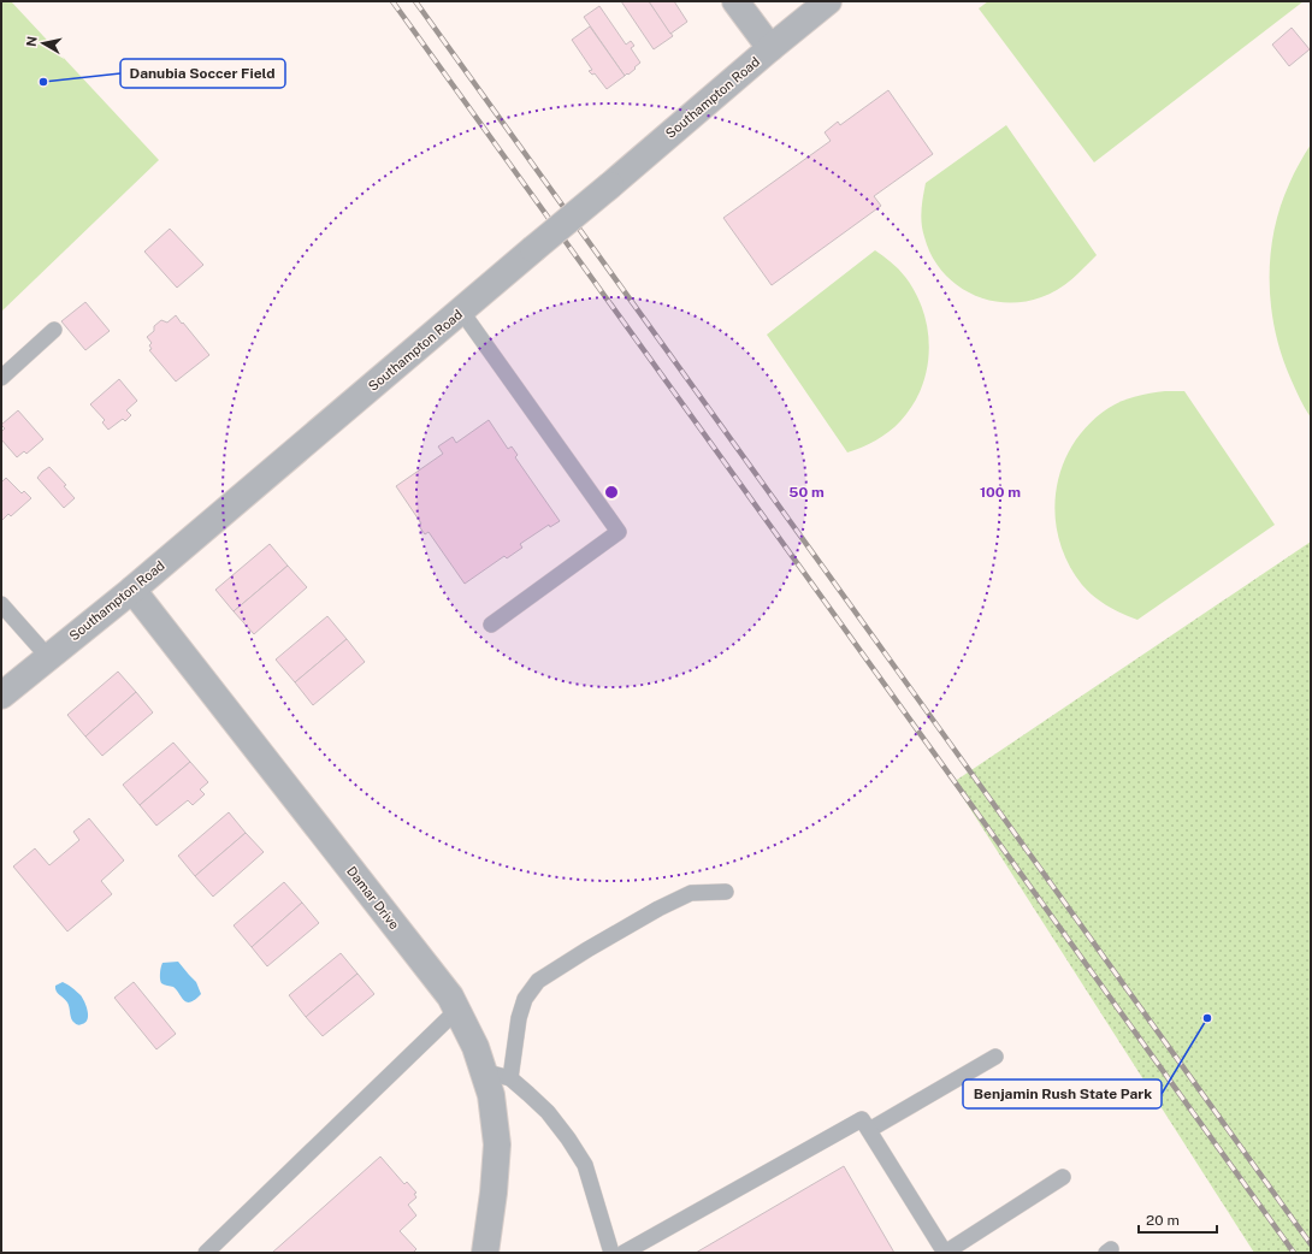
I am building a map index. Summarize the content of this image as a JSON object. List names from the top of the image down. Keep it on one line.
{"streets":{"street":["Southampton Road","Damar Drive"]},"crossings":[["Southampton Road","Damar Drive"]],"places":["Danubia Soccer Field","Benjamin Rush State Park"],"scale_bar":"20 m","north":"left","rings":["50 m","100 m"]}
